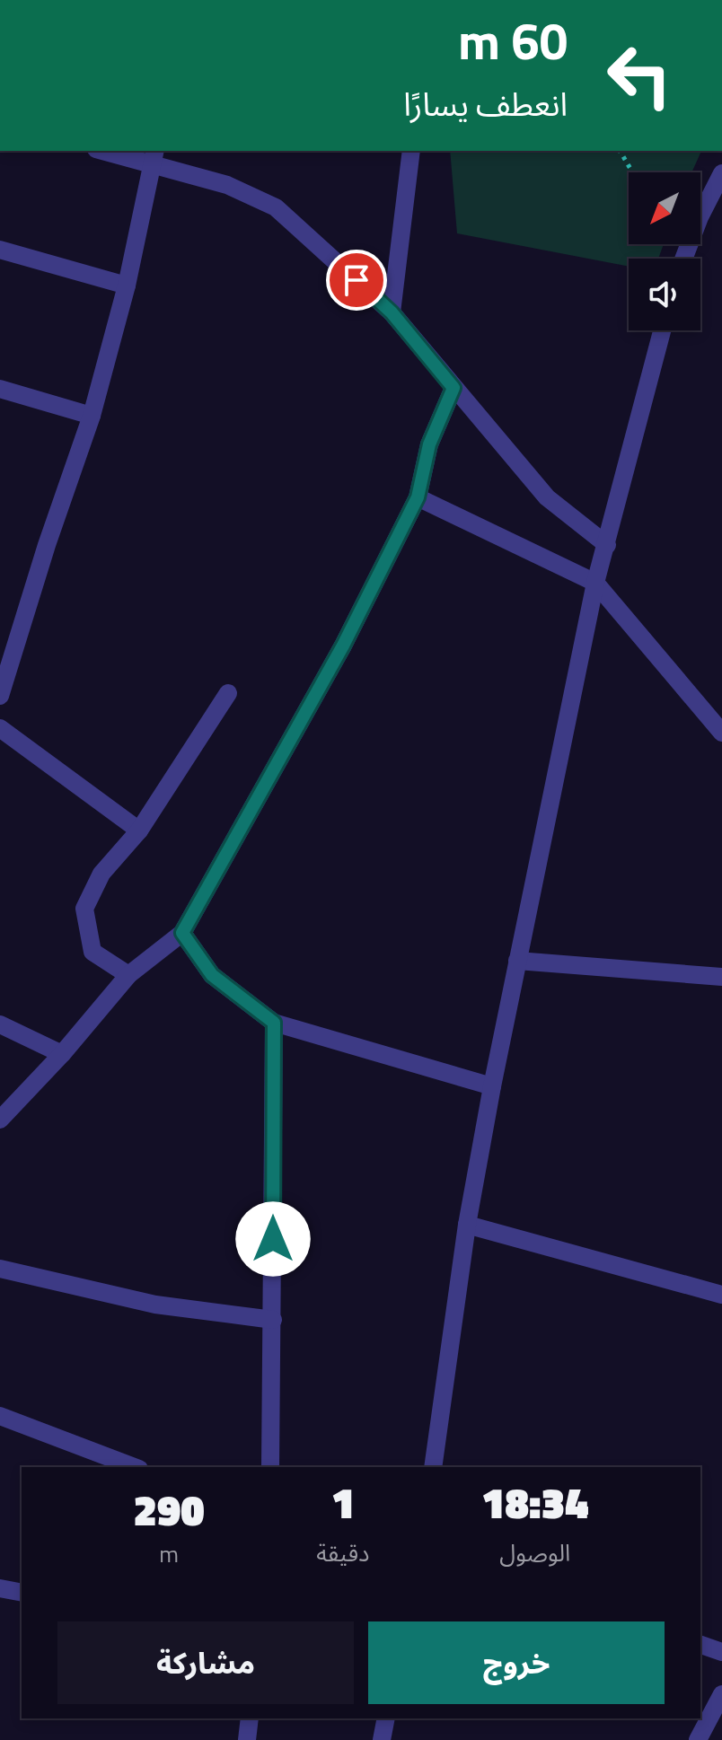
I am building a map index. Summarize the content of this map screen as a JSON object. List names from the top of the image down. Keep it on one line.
{"north":"bottom left","page":{"turn":["60 m","انعطف يسارًا"],"eta":["18:34","الوصول","1","دقيقة","290","m"],"buttons":["خروج","مشاركة"]}}
